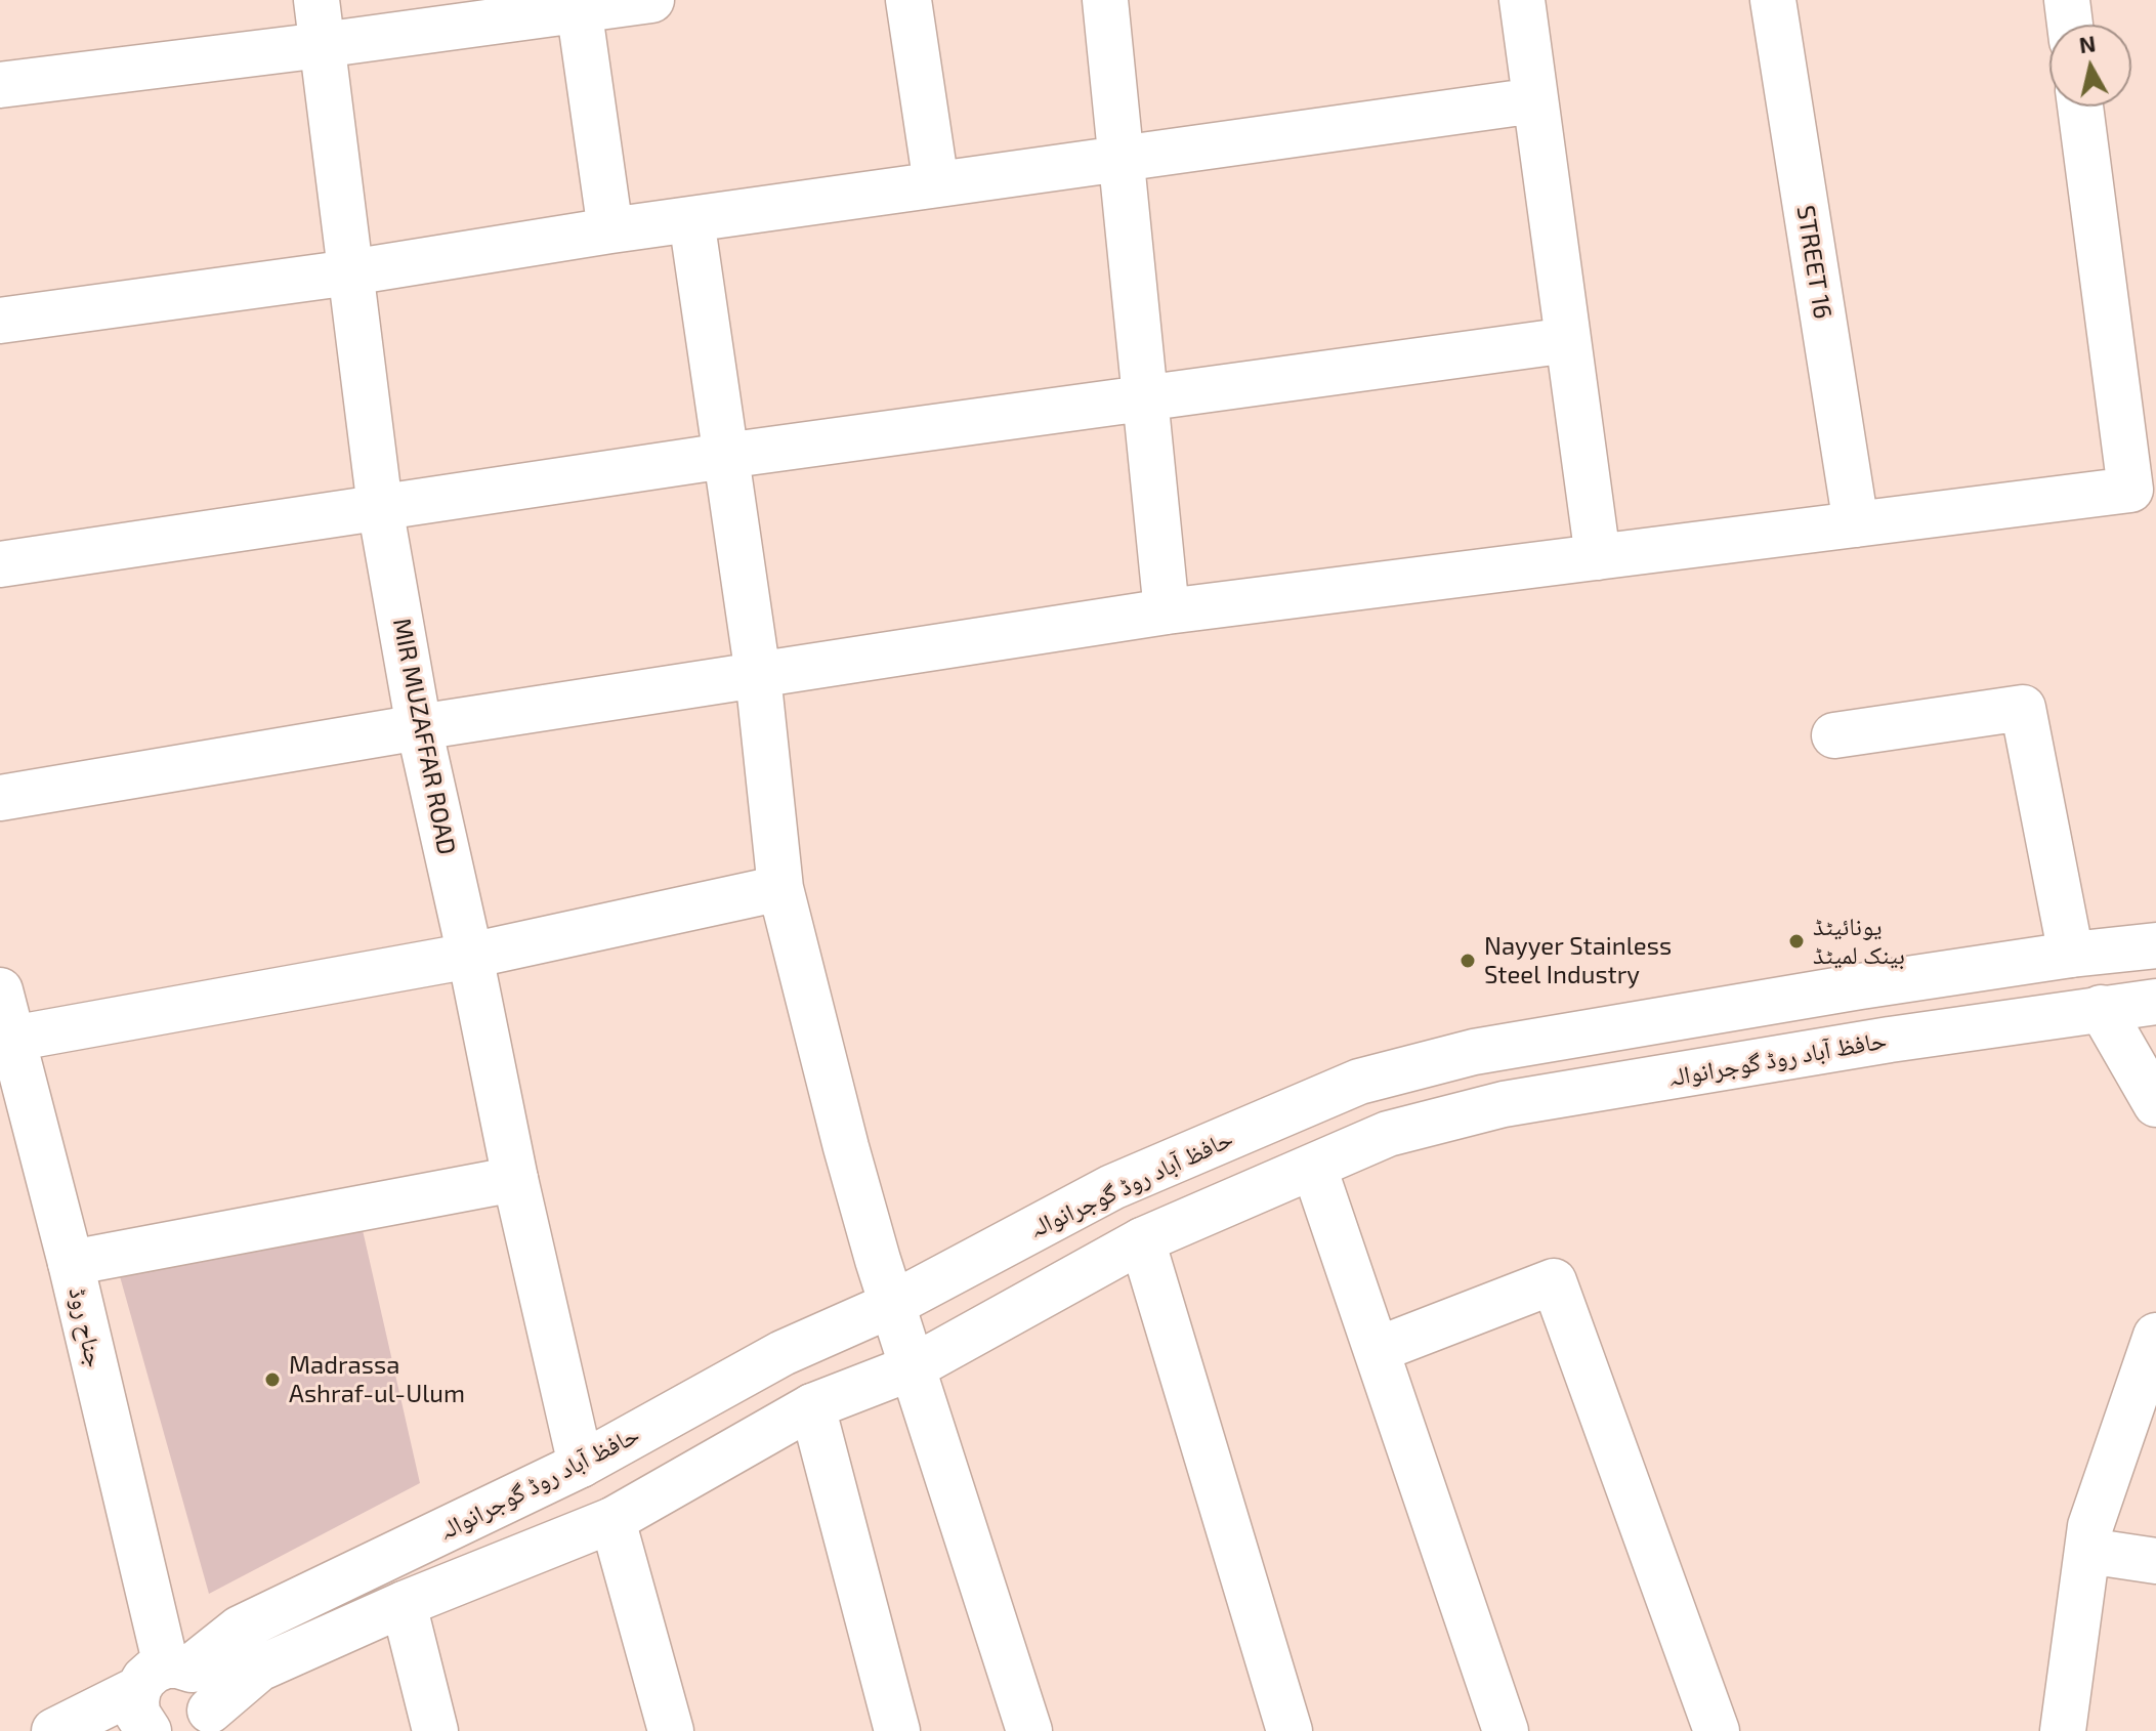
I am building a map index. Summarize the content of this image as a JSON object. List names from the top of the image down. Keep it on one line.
{"streets":{"street":["STREET 16","MIR MUZAFFAR ROAD","حافظ آباد روڈ گوجرانوالہ","جناح روڈ"]},"crossings":[["MIR MUZAFFAR ROAD","حافظ آباد روڈ گوجرانوالہ"],["حافظ آباد روڈ گوجرانوالہ","جناح روڈ"]],"places":["یونائیٹڈ بینک لمیٹڈ","Nayyer Stainless Steel Industry","Madrassa Ashraf-ul-Ulum"],"north":"top"}
